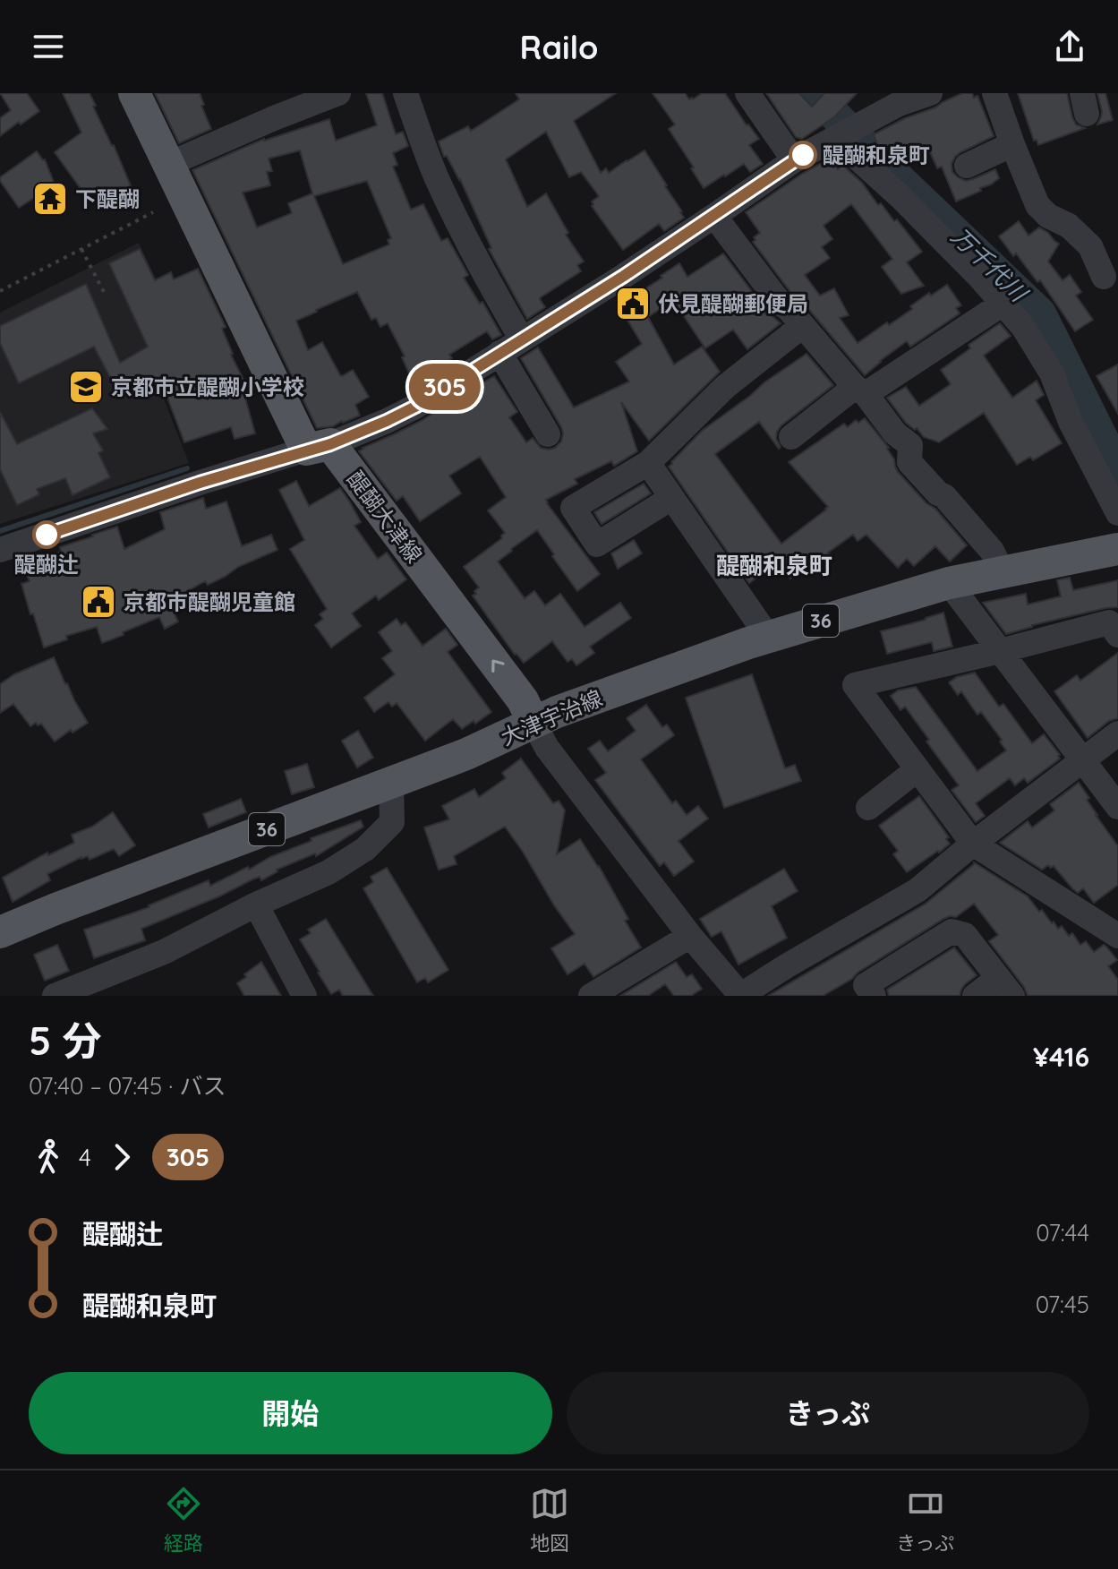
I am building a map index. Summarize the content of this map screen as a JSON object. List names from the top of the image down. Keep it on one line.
{"streets":{"main road":["醍醐大津線","36","大津宇治線"]},"crossings":[["醍醐大津線","大津宇治線"]],"one_way":["醍醐大津線"],"districts":["醍醐和泉町"],"water":["万千代川"],"places":{"other":["醍醐和泉町","醍醐辻"],"temple":["下醍醐"],"public building":["伏見醍醐郵便局","京都市醍醐児童館"],"school or university":["京都市立醍醐小学校"]},"lines":["bus line 305"],"page":{"header":"Railo","on_map":"305","heading":["5 分","07:40 – 07:45 · バス","¥416"],"legs":["4","305"],"list":[{"name":"醍醐辻","value":"07:44"},{"name":"醍醐和泉町","value":"07:45"}],"buttons":["開始","きっぷ"],"tabs":["経路","地図","きっぷ"]}}
